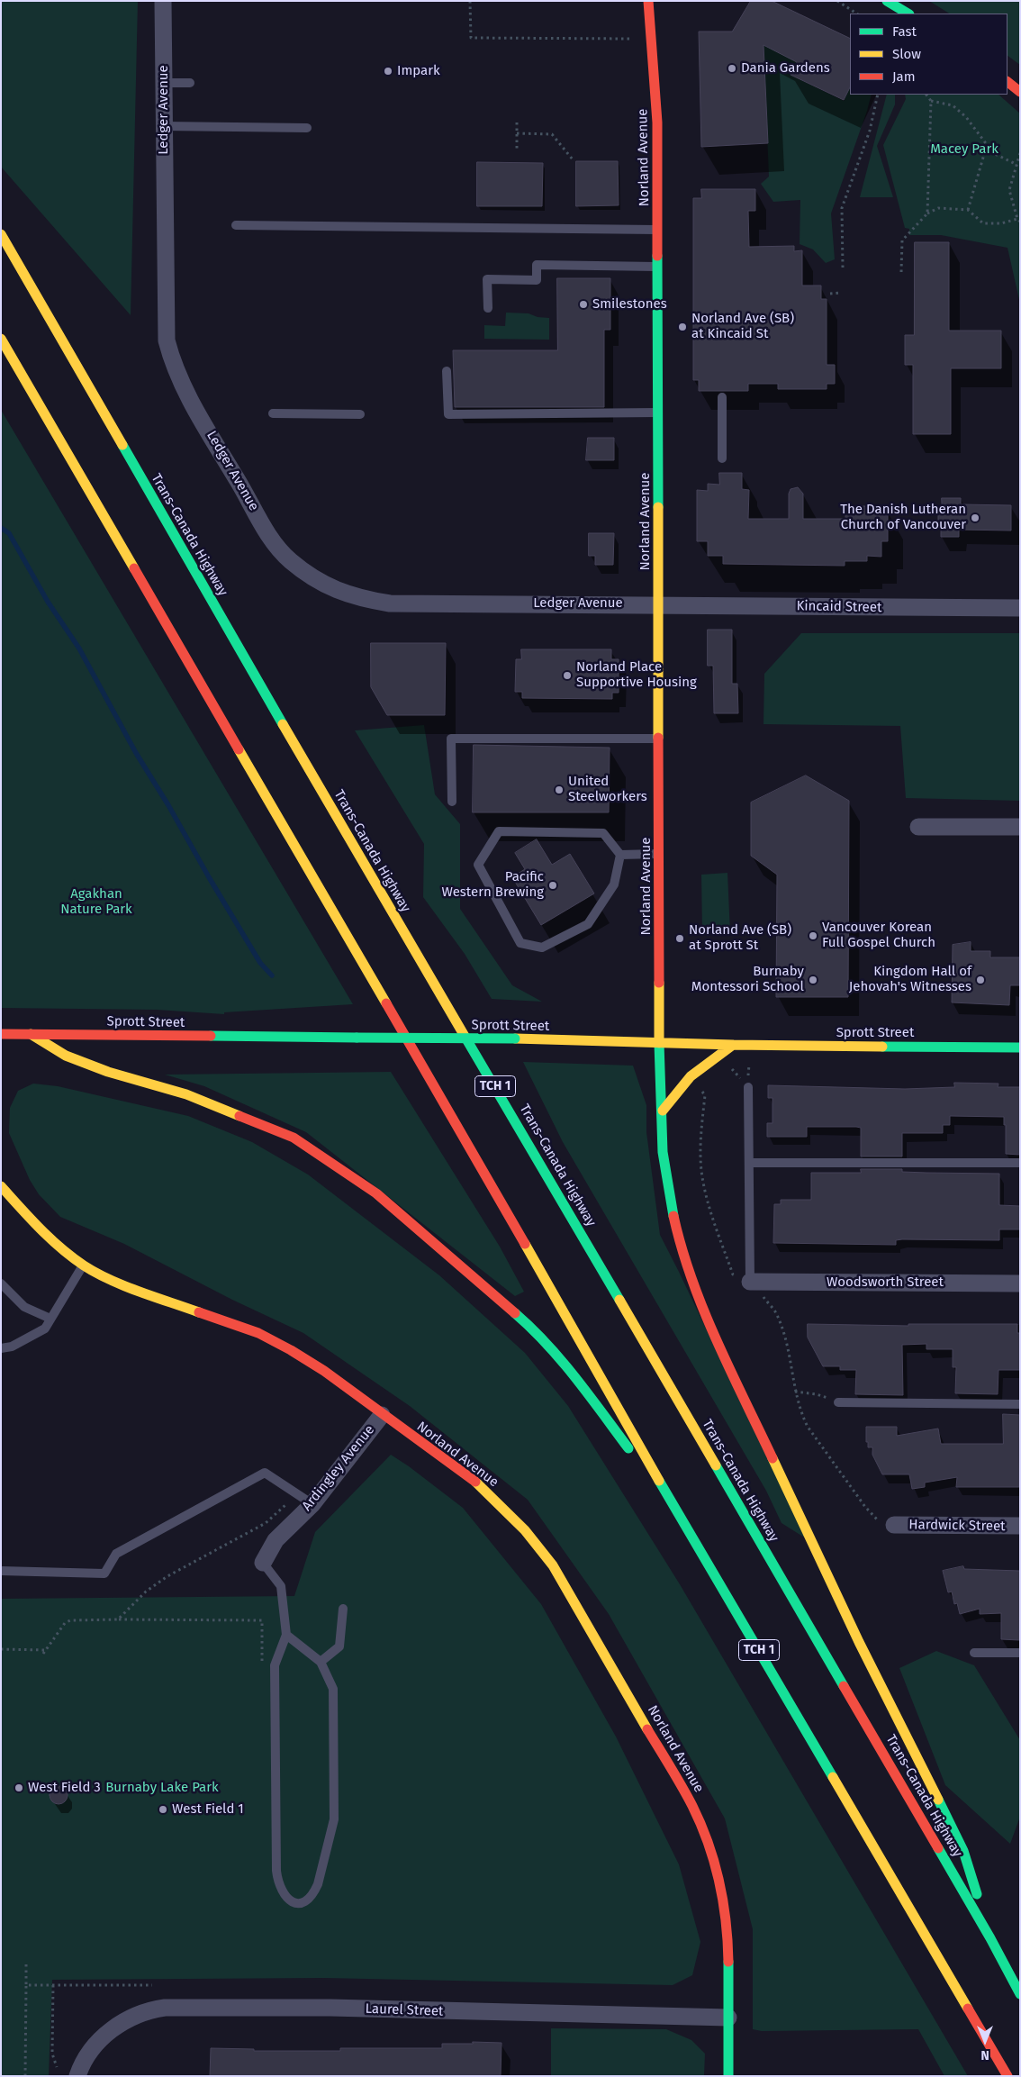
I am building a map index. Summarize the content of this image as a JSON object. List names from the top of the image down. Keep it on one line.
{"streets":{"main road":["Norland Avenue","Trans-Canada Highway","Sprott Street","TCH 1"],"street":["Ledger Avenue","Kincaid Street","Woodsworth Street","Ardingley Avenue","Hardwick Street","Laurel Street"]},"crossings":[["Ledger Avenue","Norland Avenue"],["Ledger Avenue","Kincaid Street"],["Norland Avenue","Trans-Canada Highway"],["Norland Avenue","Kincaid Street"],["Norland Avenue","Sprott Street"],["Norland Avenue","Ardingley Avenue"],["Norland Avenue","Laurel Street"]],"parks":["Macey Park","Agakhan Nature Park","Burnaby Lake Park"],"places":["Dania Gardens","Impark","Smilestones","Norland Ave (SB) at Kincaid St","The Danish Lutheran Church of Vancouver","Norland Place Supportive Housing","United Steelworkers","Pacific Western Brewing","Vancouver Korean Full Gospel Church","Norland Ave (SB) at Sprott St","Burnaby Montessori School","Kingdom Hall of Jehovah's Witnesses","West Field 3","West Field 1"],"legend":["Fast","Slow","Jam"],"north":"bottom"}
